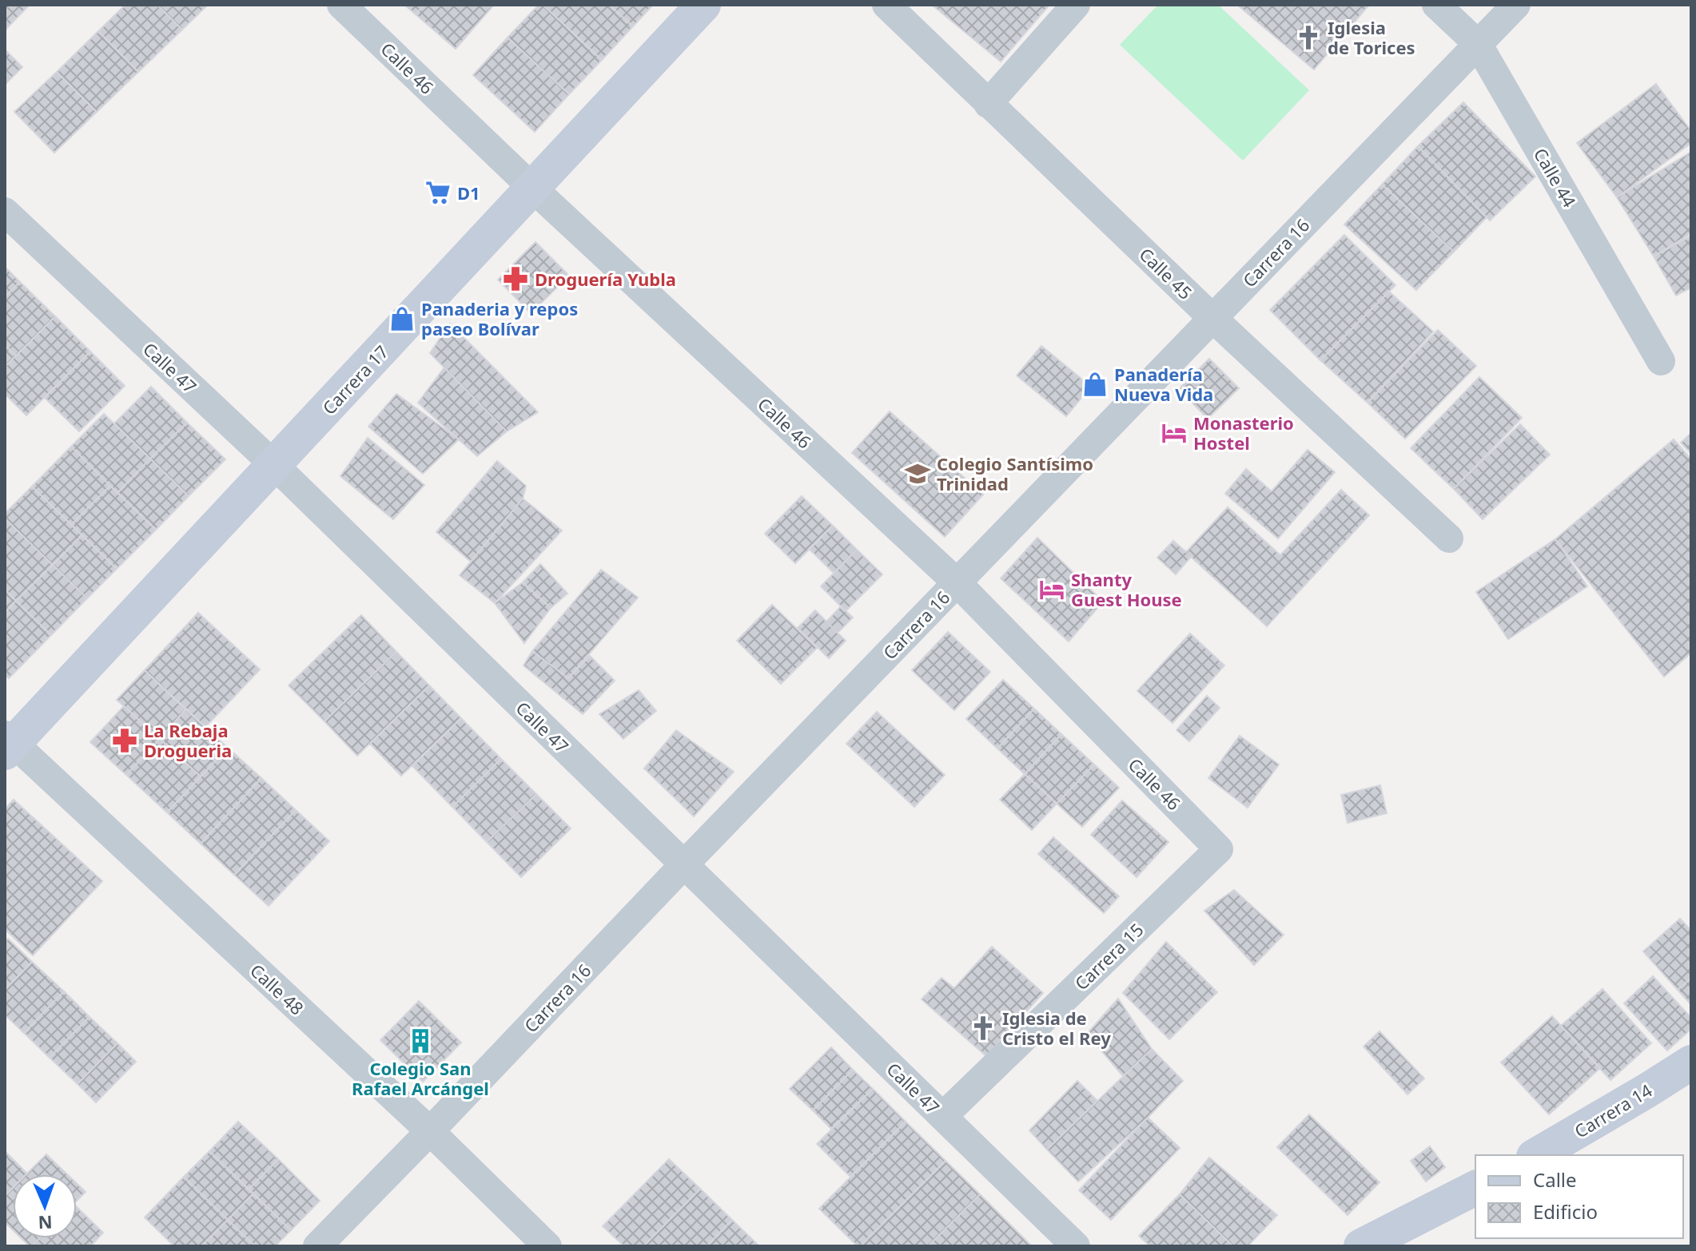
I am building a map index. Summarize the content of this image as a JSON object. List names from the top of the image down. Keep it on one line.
{"streets":{"main road":["Carrera 17","Carrera 14"],"street":["Calle 46","Calle 44","Carrera 16","Calle 45","Calle 47","Carrera 15","Calle 48"]},"crossings":[["Calle 46","Carrera 16"],["Calle 46","Carrera 17"],["Calle 46","Carrera 15"],["Calle 44","Carrera 16"],["Carrera 16","Calle 45"],["Carrera 16","Calle 47"],["Carrera 16","Calle 48"],["Calle 47","Carrera 17"],["Calle 47","Carrera 15"],["Carrera 17","Calle 48"]],"places":{"church":["Iglesia de Torices","Iglesia de Cristo el Rey"],"supermarket":["D1"],"pharmacy":["Droguería Yubla","La Rebaja Drogueria"],"shop":["Panaderia y repos paseo Bolívar","Panadería Nueva Vida"],"hotel":["Monasterio Hostel","Shanty Guest House"],"school or university":["Colegio Santísimo Trinidad"],"building":["Colegio San Rafael Arcángel"]},"legend":["Calle","Edificio"],"north":"bottom"}
